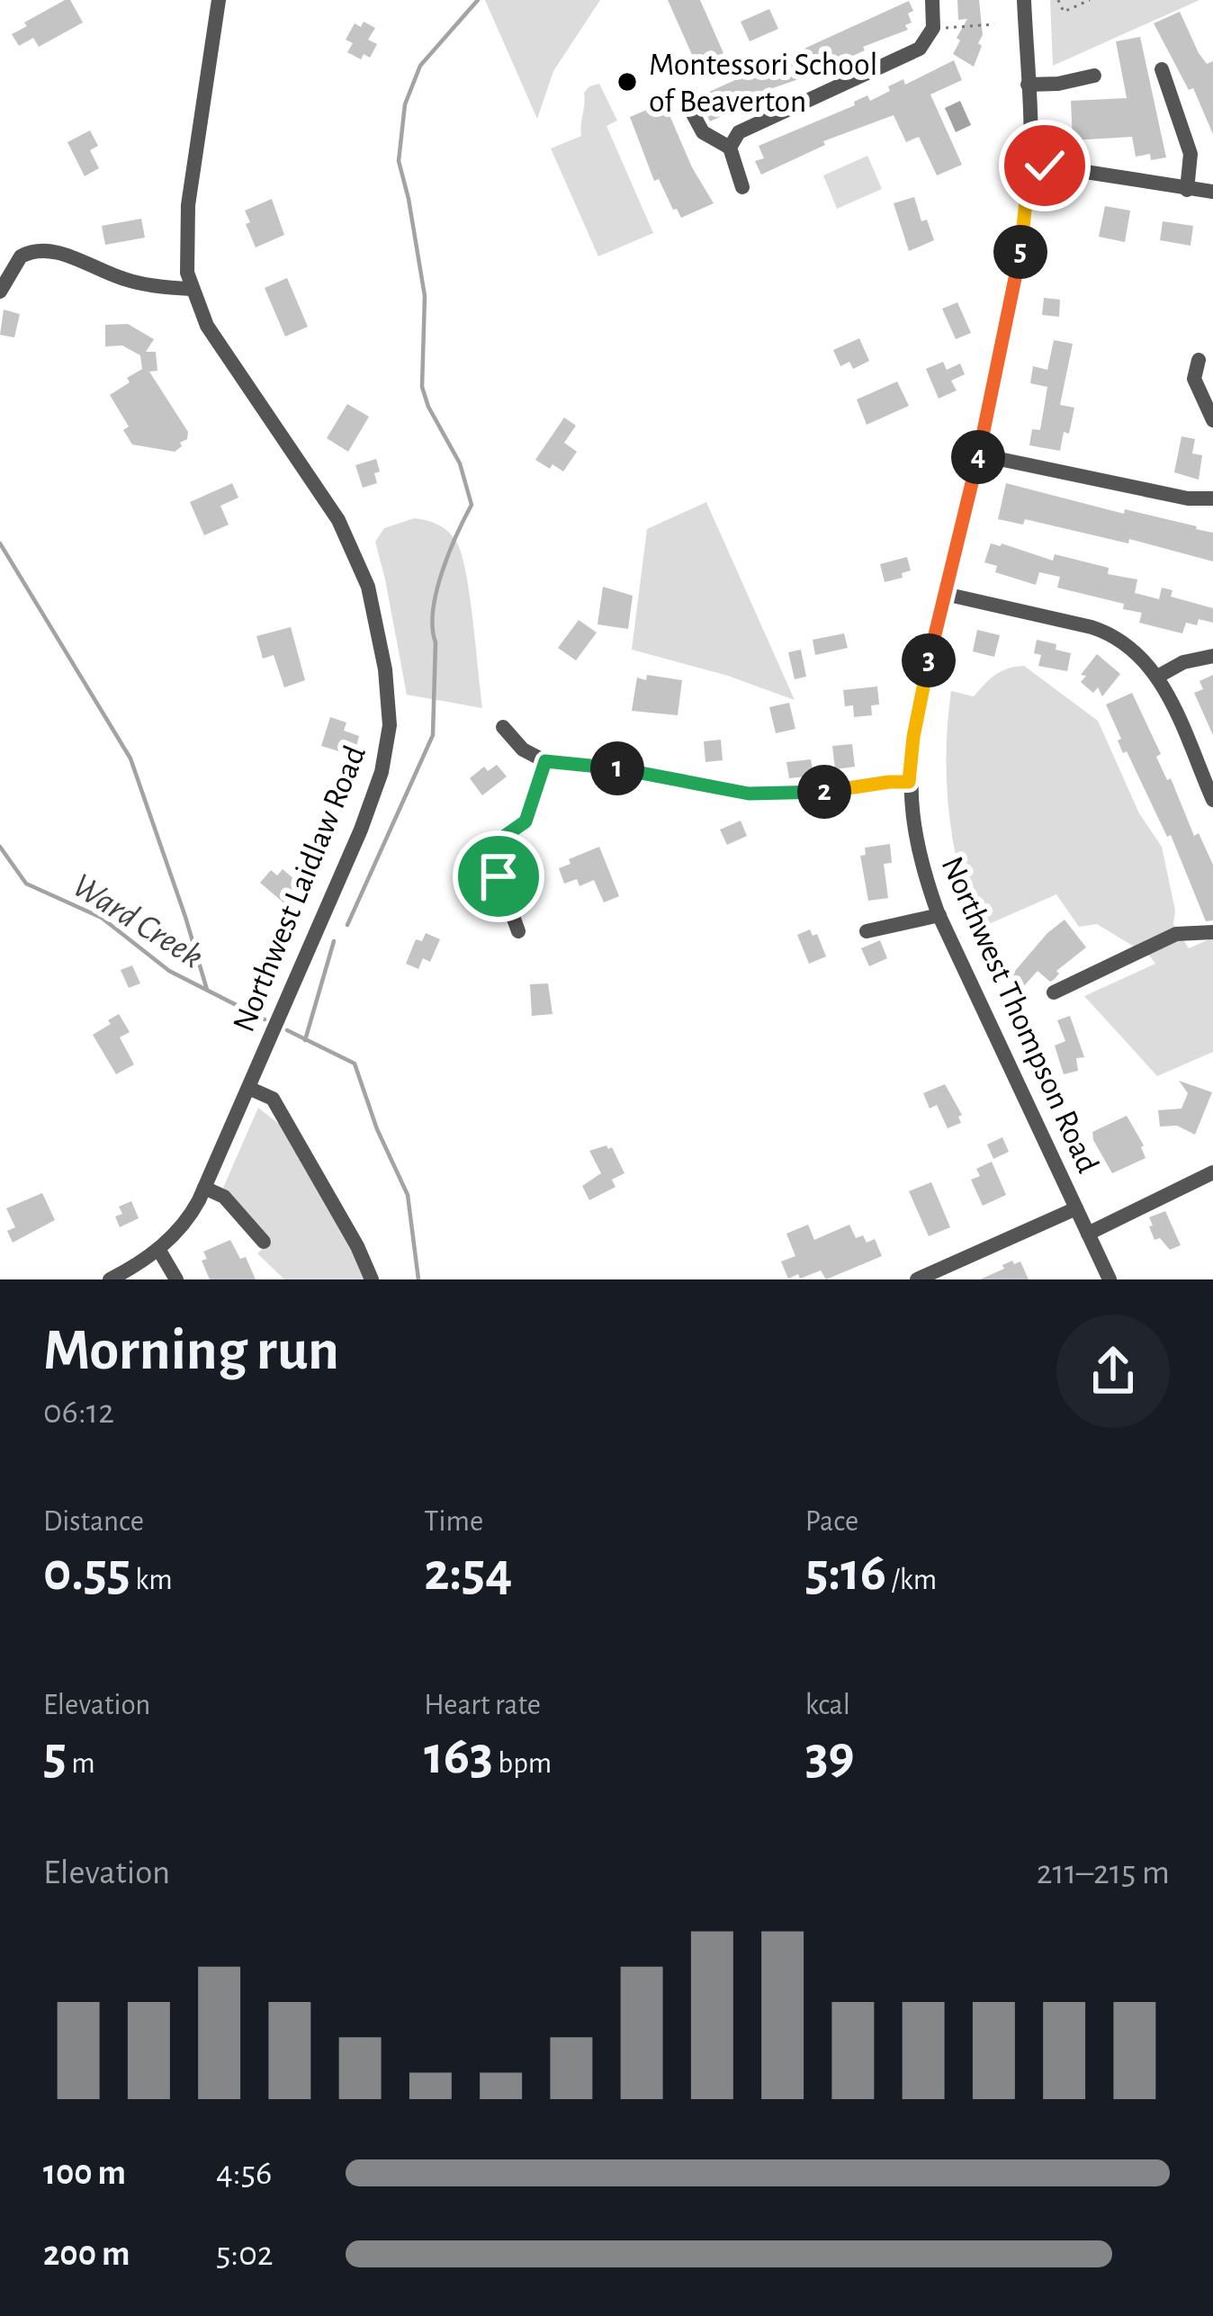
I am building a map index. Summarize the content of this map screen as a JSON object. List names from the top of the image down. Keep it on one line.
{"streets":{"street":["Northwest Laidlaw Road","Northwest Thompson Road"]},"water":["Ward Creek"],"places":["Montessori School of Beaverton"],"page":{"pins":["5","4","3","1","2"],"heading":["Morning run","06:12"],"stats":[["Distance","0.55 km"],["Time","2:54"],["Pace","5:16 /km"],["Elevation","5 m"],["Heart rate","163 bpm"],["kcal","39"]],"chart":["Elevation","211–215 m"],"list":[{"name":"100 m","note":"4:56"},{"name":"200 m","note":"5:02"}]}}
